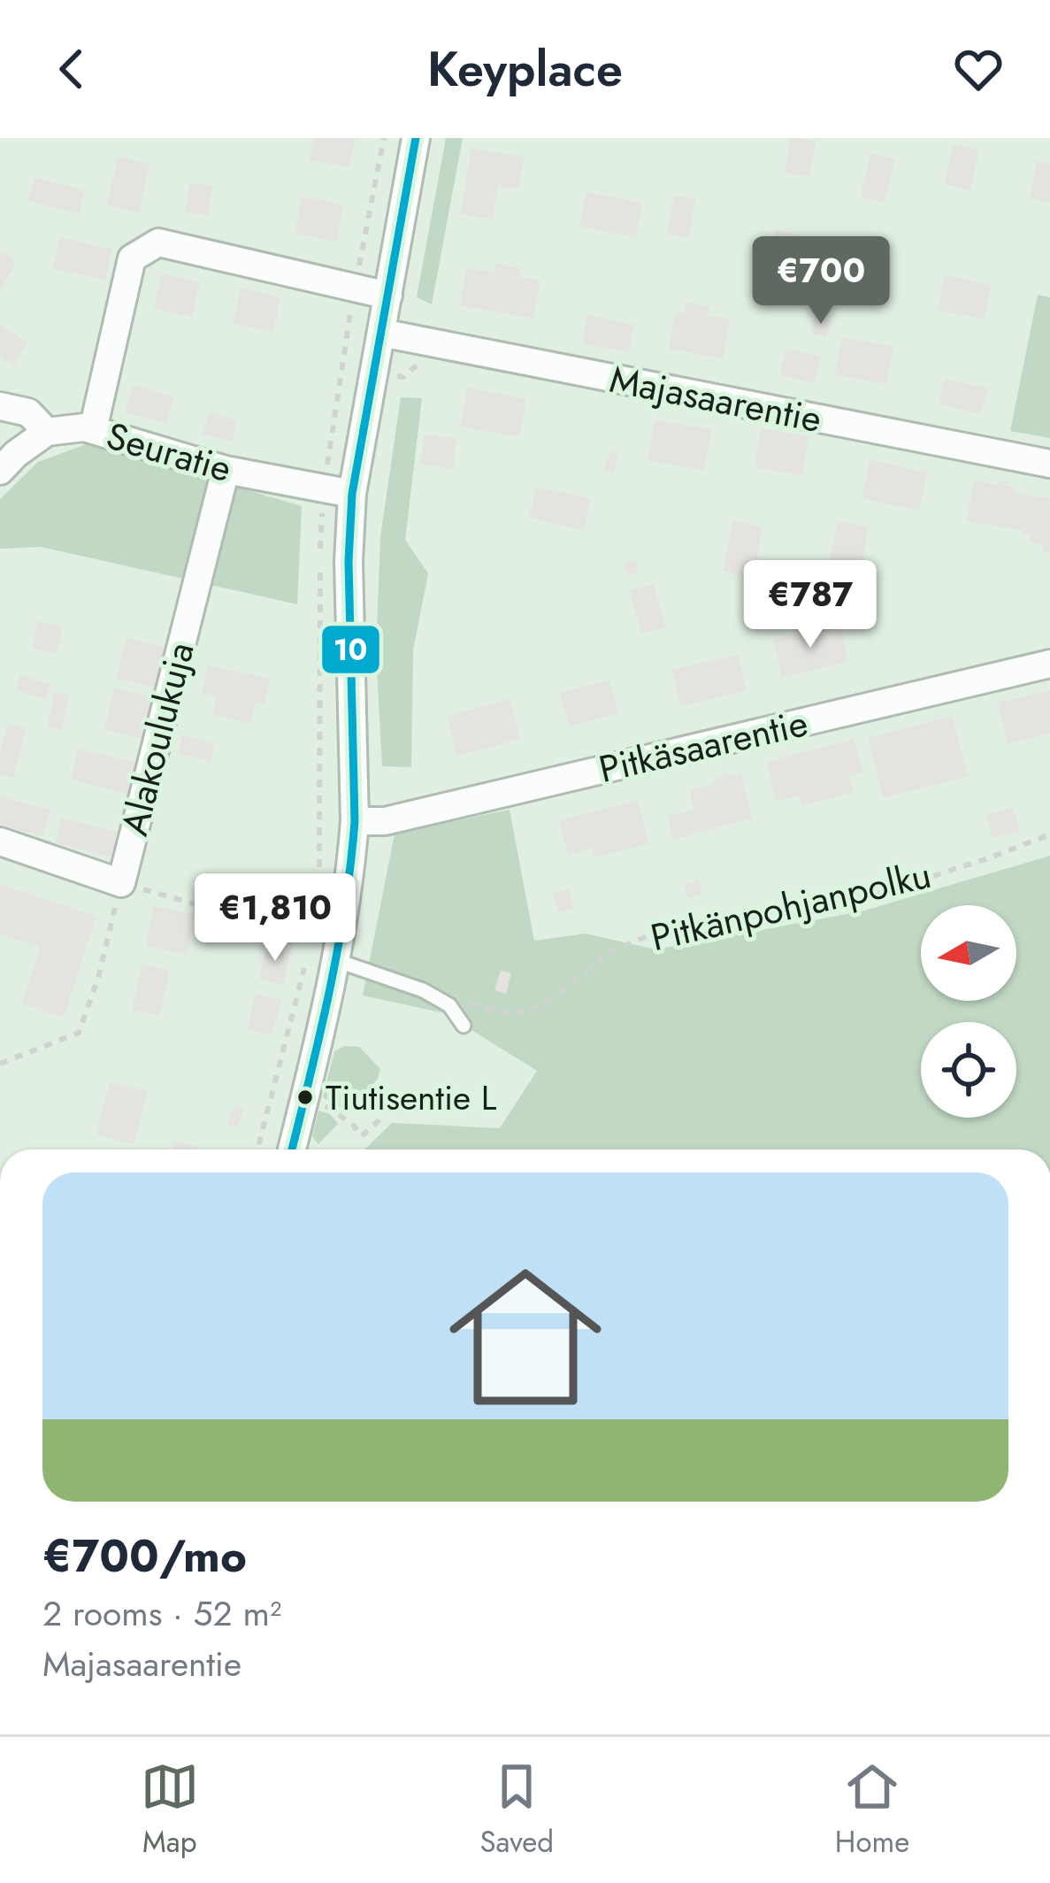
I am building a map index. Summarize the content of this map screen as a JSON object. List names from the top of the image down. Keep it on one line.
{"streets":{"street":["Majasaarentie","Seuratie","Alakoulukuja","Pitkäsaarentie"],"path":["Pitkänpohjanpolku"]},"crossings":[["Seuratie","Alakoulukuja"]],"places":["Tiutisentie L"],"lines":["transit line 10"],"north":"left","page":{"header":"Keyplace","price":["€700","€787","€1,810"],"list":[{"name":"€700/mo","note":"2 rooms · 52 m² · Majasaarentie"}],"tabs":["Map","Saved","Home"]}}
